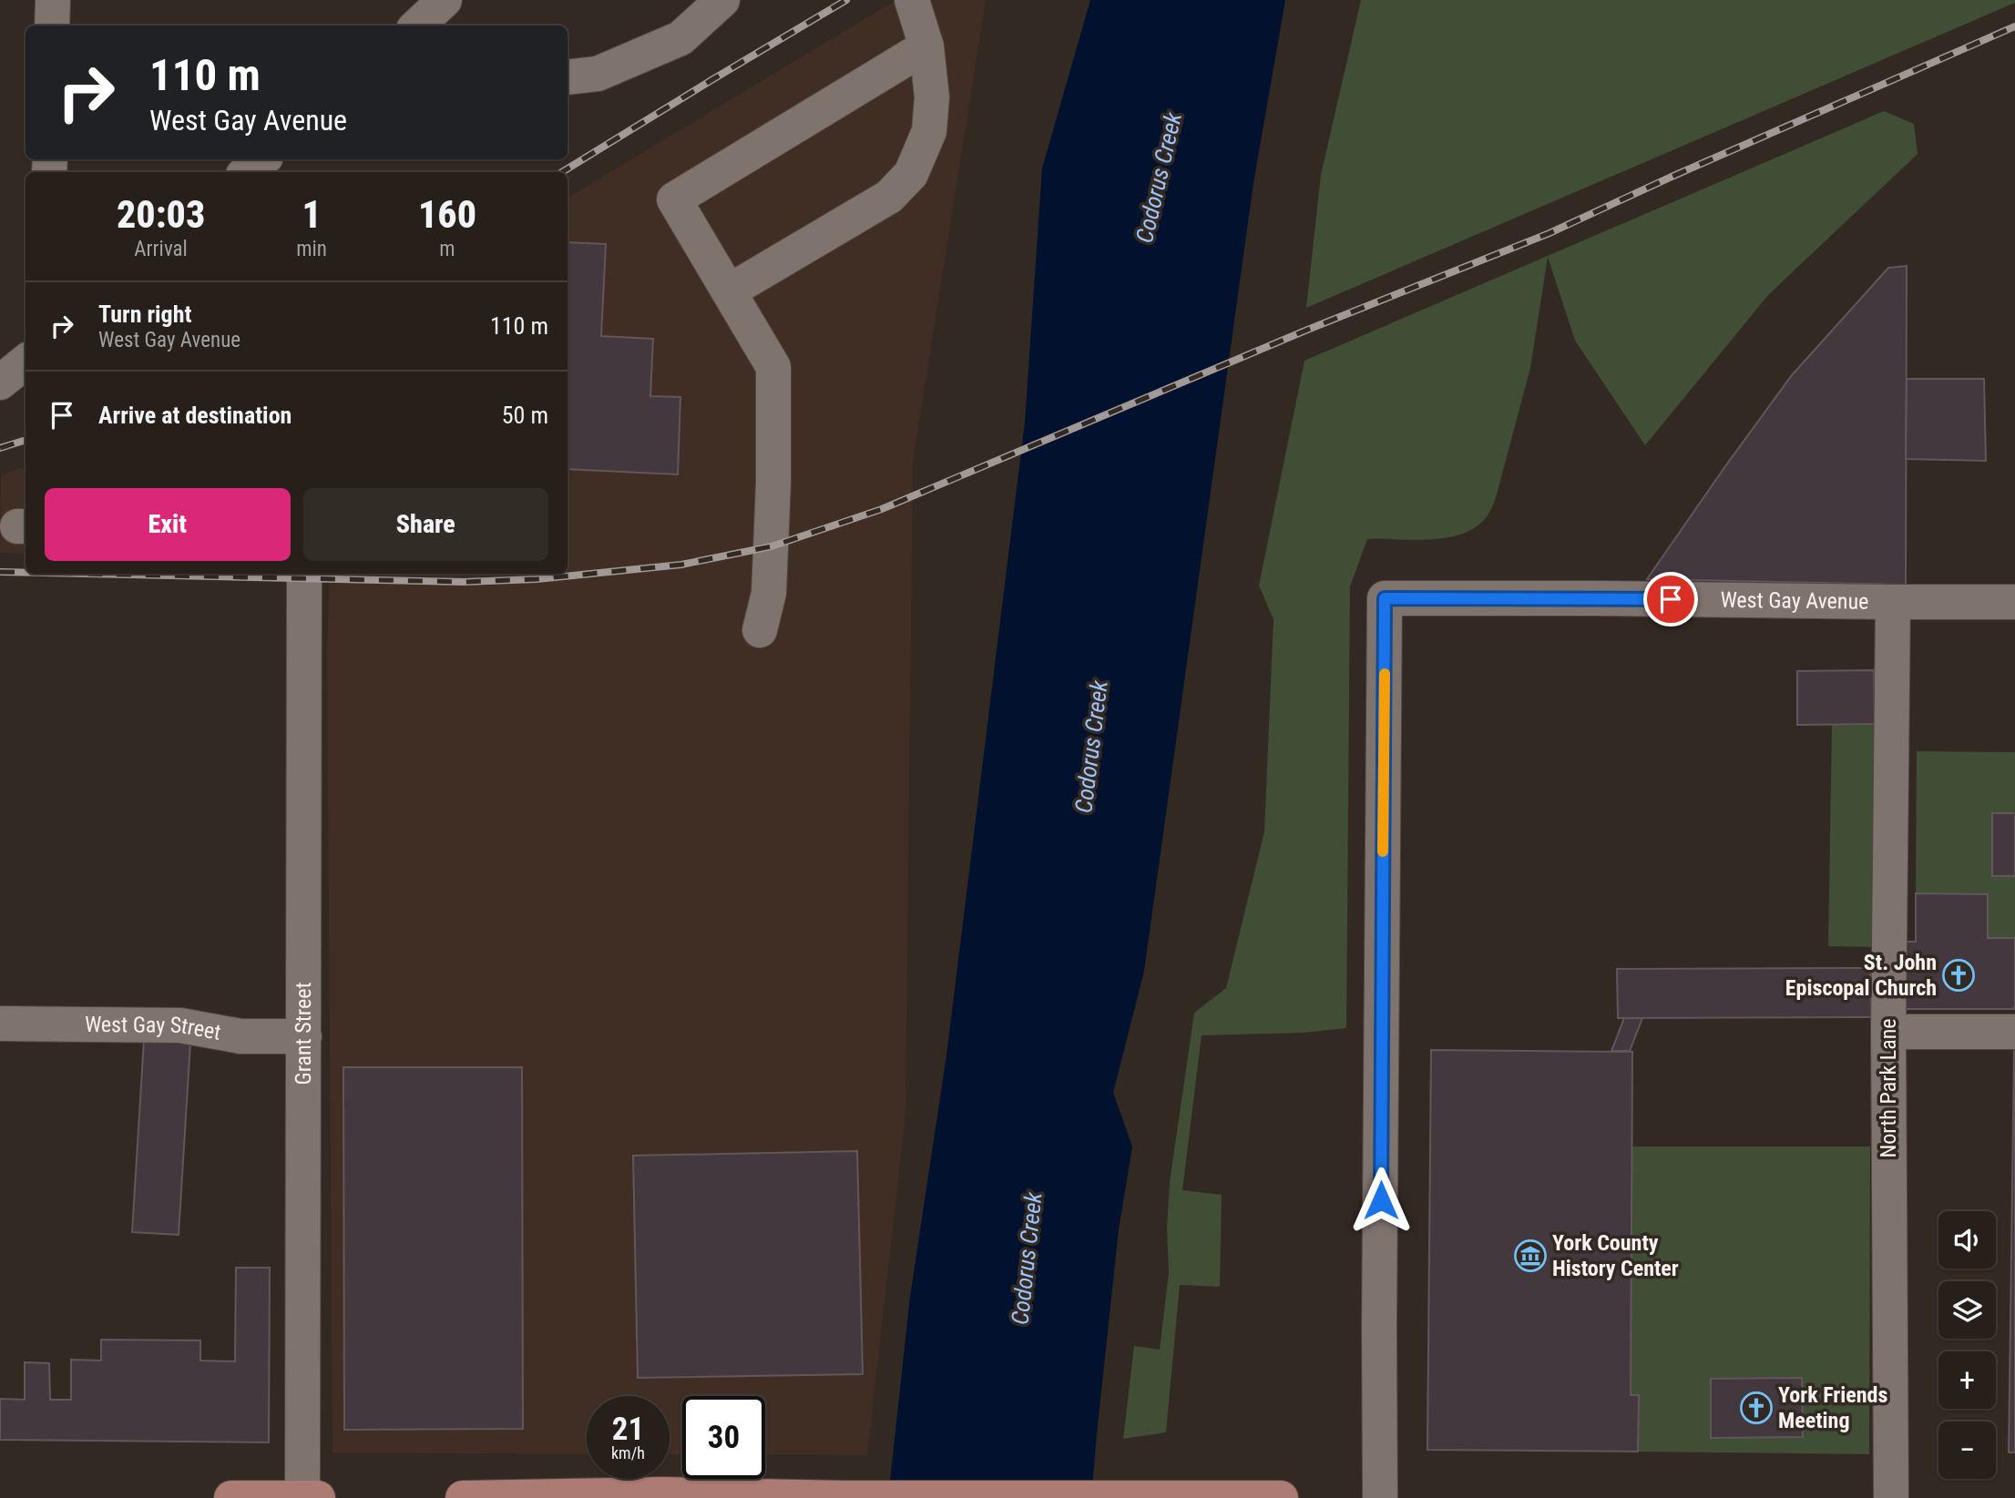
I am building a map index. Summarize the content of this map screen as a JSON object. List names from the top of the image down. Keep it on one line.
{"streets":{"street":["West Gay Avenue","West Gay Street","Grant Street","North Park Lane"]},"crossings":[["West Gay Avenue","North Park Lane"],["West Gay Street","Grant Street"]],"water":["Codorus Creek"],"places":{"church":["St. John Episcopal Church","York Friends Meeting"],"museum":["York County History Center"]},"page":{"turn":["110 m","West Gay Avenue"],"eta":["20:03","Arrival","1","min","160","m"],"list":[{"name":"Turn right","note":"West Gay Avenue","value":"110 m"},{"name":"Arrive at destination","value":"50 m"}],"buttons":["Exit","Share"],"map_buttons":["+","−"],"speed":"21 km/h","limit":"30"}}
